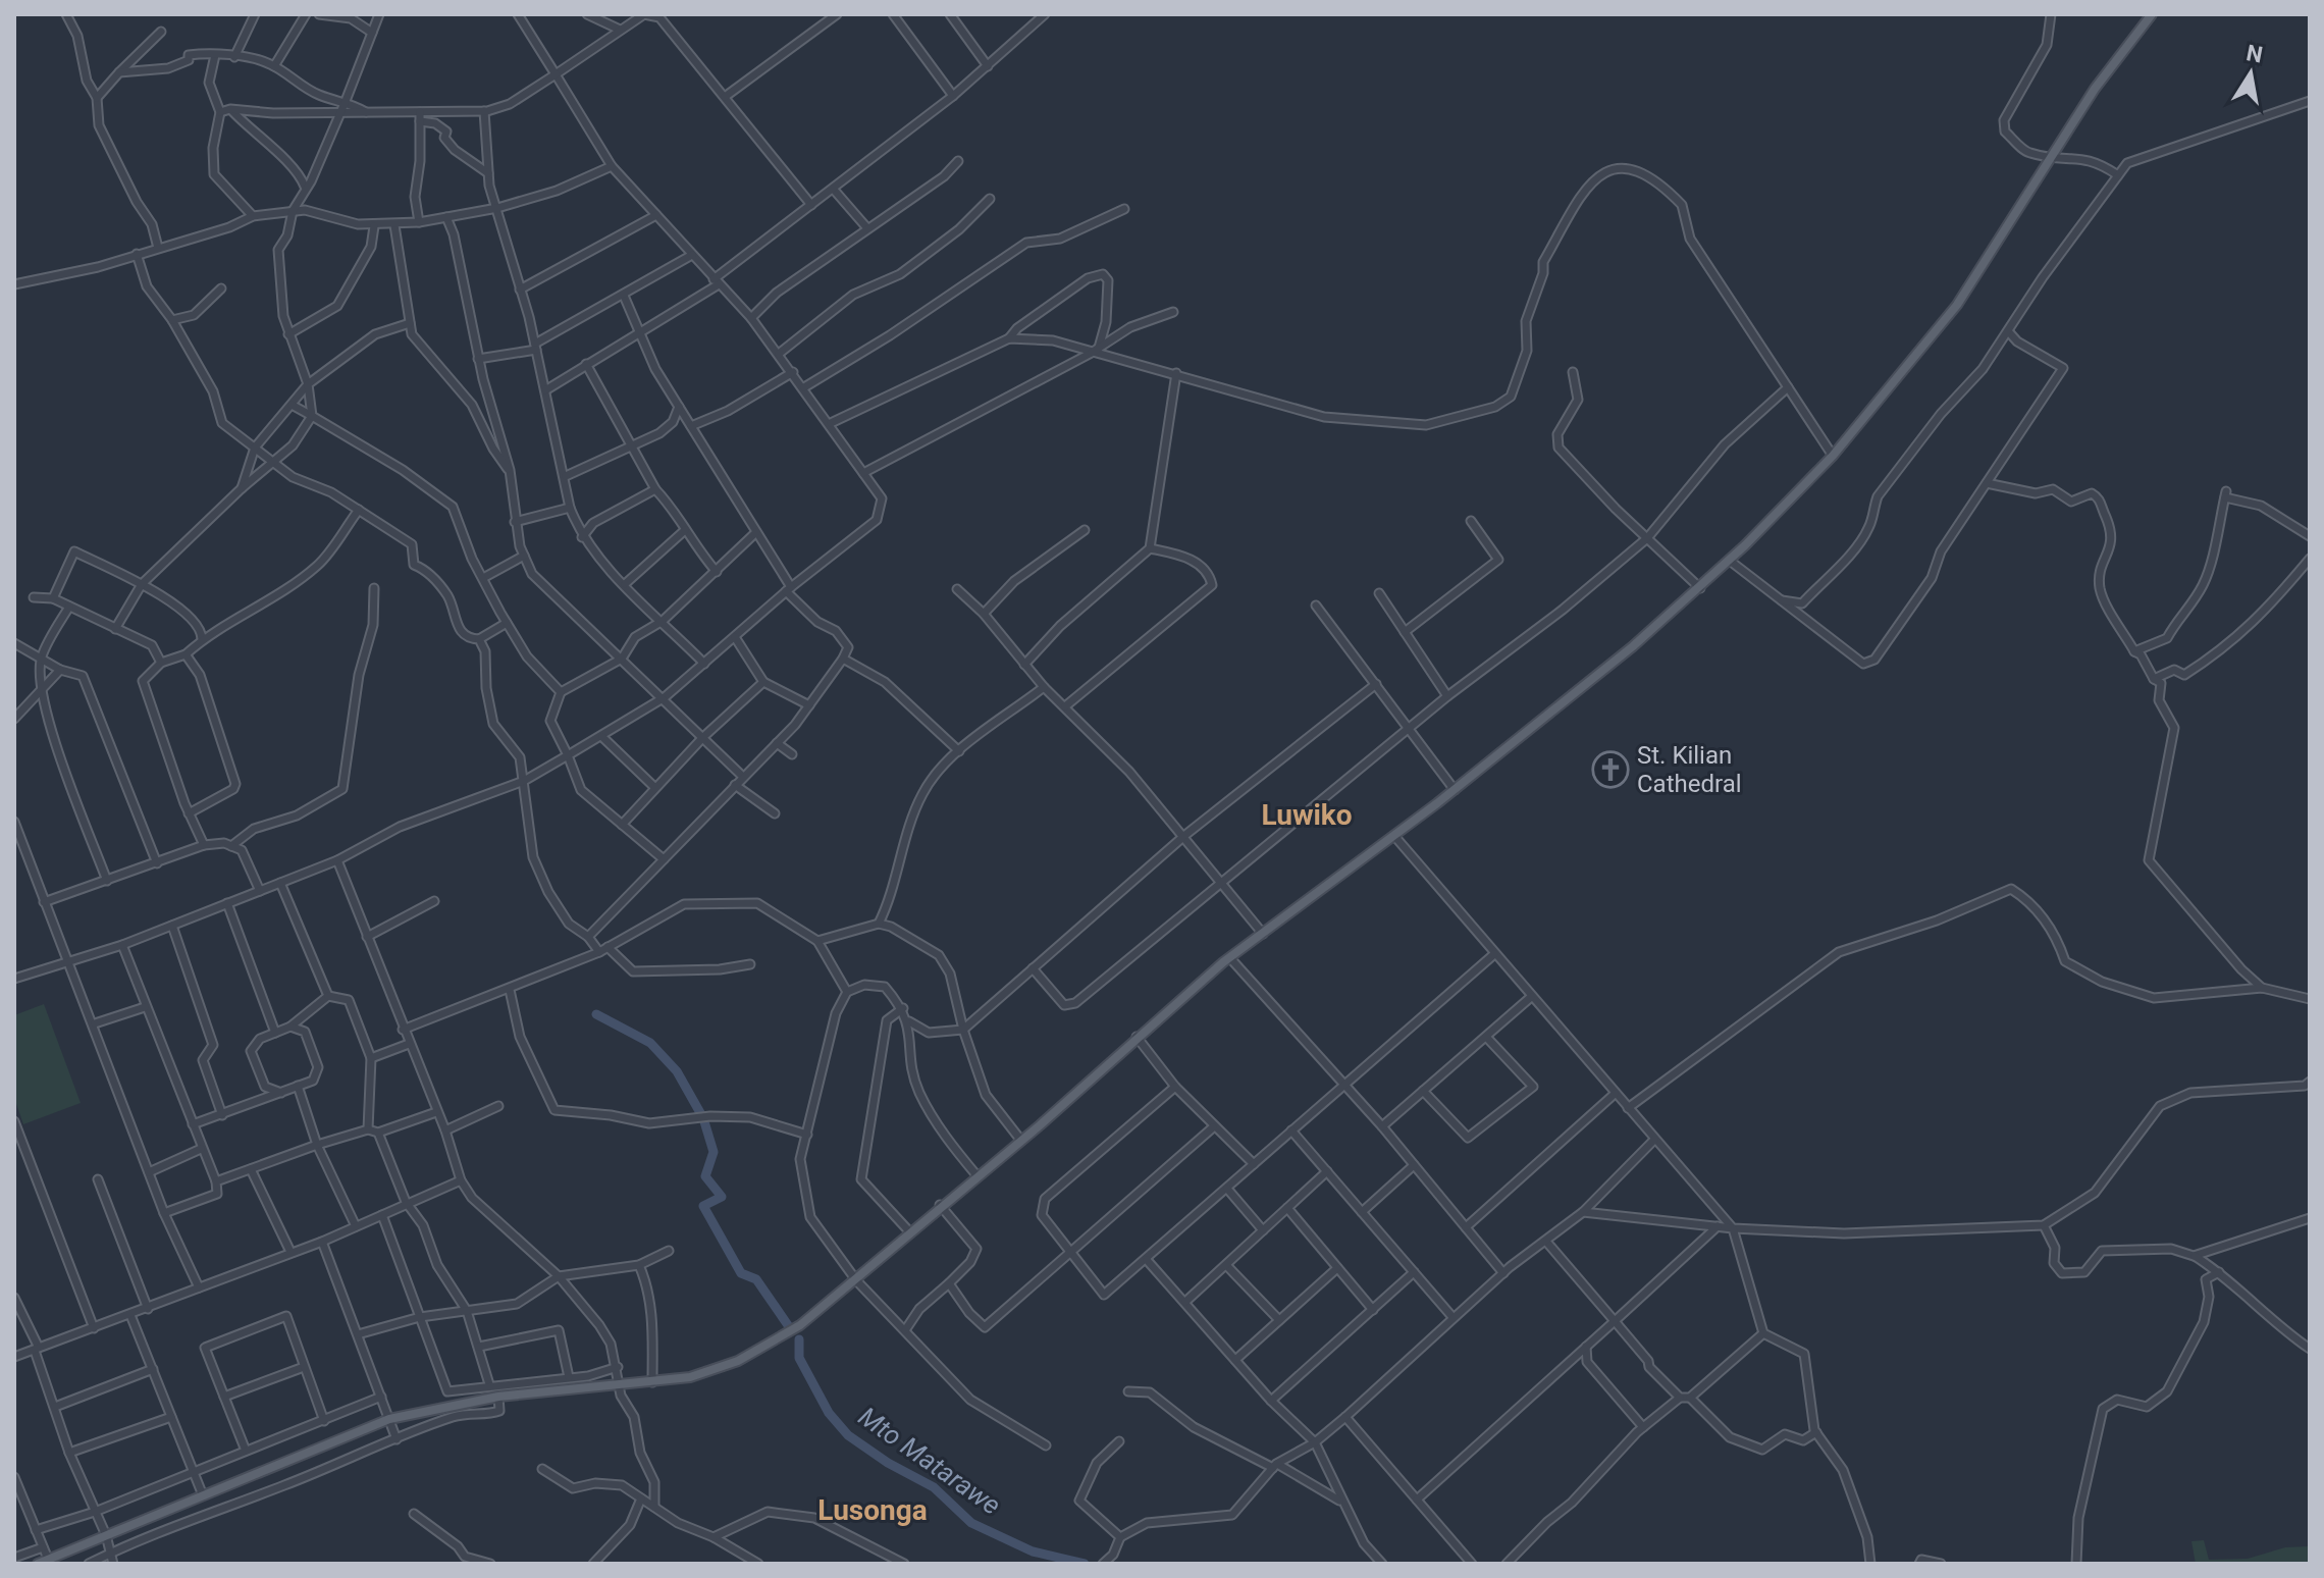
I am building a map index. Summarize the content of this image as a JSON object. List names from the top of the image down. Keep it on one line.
{"districts":["Luwiko","Lusonga"],"water":["Mto Matarawe"],"places":{"church":["St. Kilian Cathedral"]},"north":"top"}
